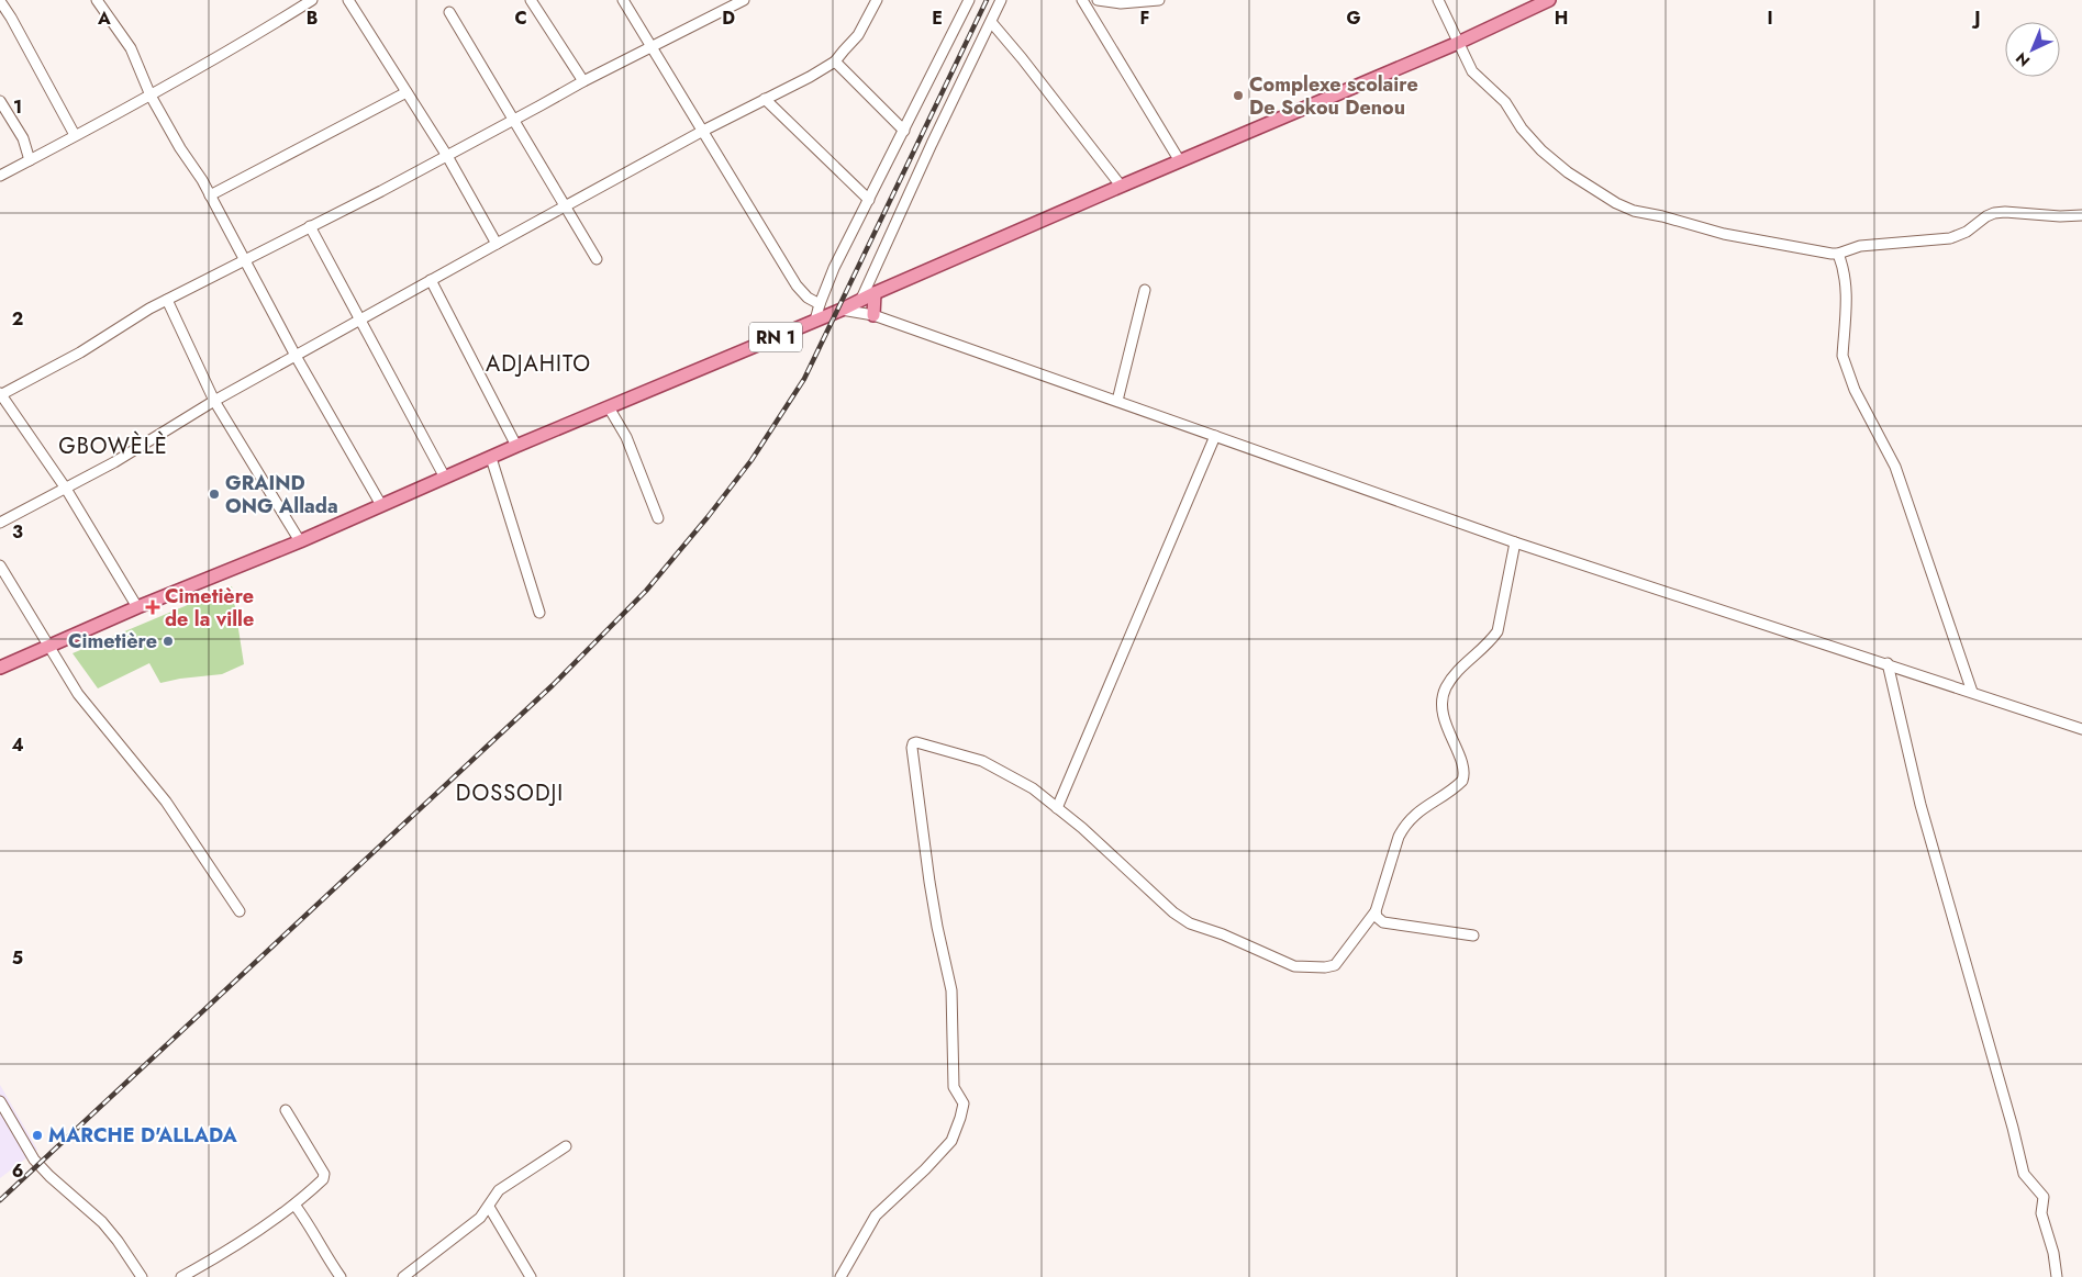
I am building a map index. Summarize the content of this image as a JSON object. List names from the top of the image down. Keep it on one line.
{"streets":{"main road":["RN 1"]},"districts":["ADJAHITO","GBOWÈLÈ","DOSSODJI"],"places":{"other":["Complexe scolaire De Sokou Denou","GRAIND ONG Allada","Cimetière","MARCHE D'ALLADA"],"health":["Cimetière de la ville"]},"north":"bottom left","grid":{"columns":["A","B","C","D","E","F","G","H","I","J"],"rows":["1","2","3","4","5","6"]}}
